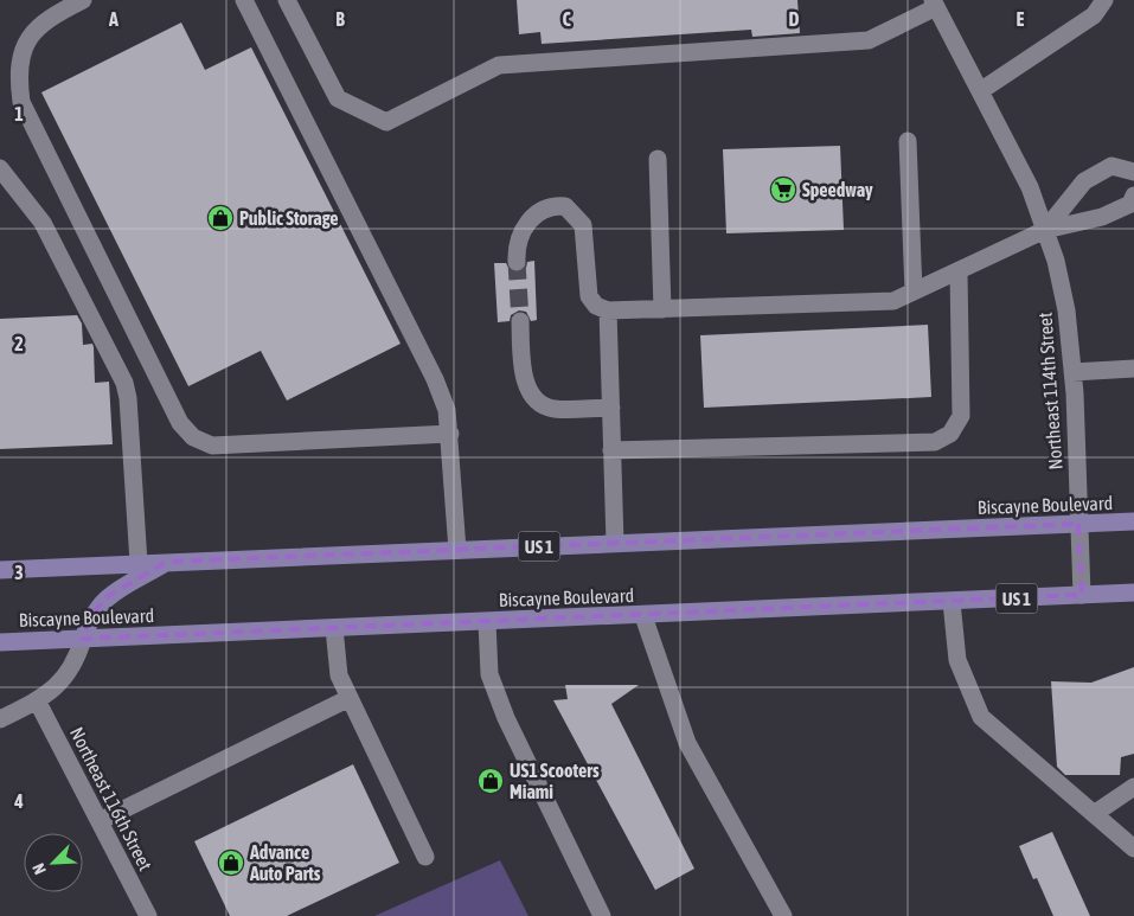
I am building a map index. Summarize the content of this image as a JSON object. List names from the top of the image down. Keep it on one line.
{"streets":{"main road":["Biscayne Boulevard","US 1"],"street":["Northeast 114th Street","Northeast 116th Street"]},"crossings":[["Northeast 114th Street","Biscayne Boulevard"]],"places":{"supermarket":["Speedway"],"shop":["Public Storage","US1 Scooters Miami","Advance Auto Parts"]},"north":"bottom left","grid":{"columns":["A","B","C","D","E"],"rows":["1","2","3","4"]}}
